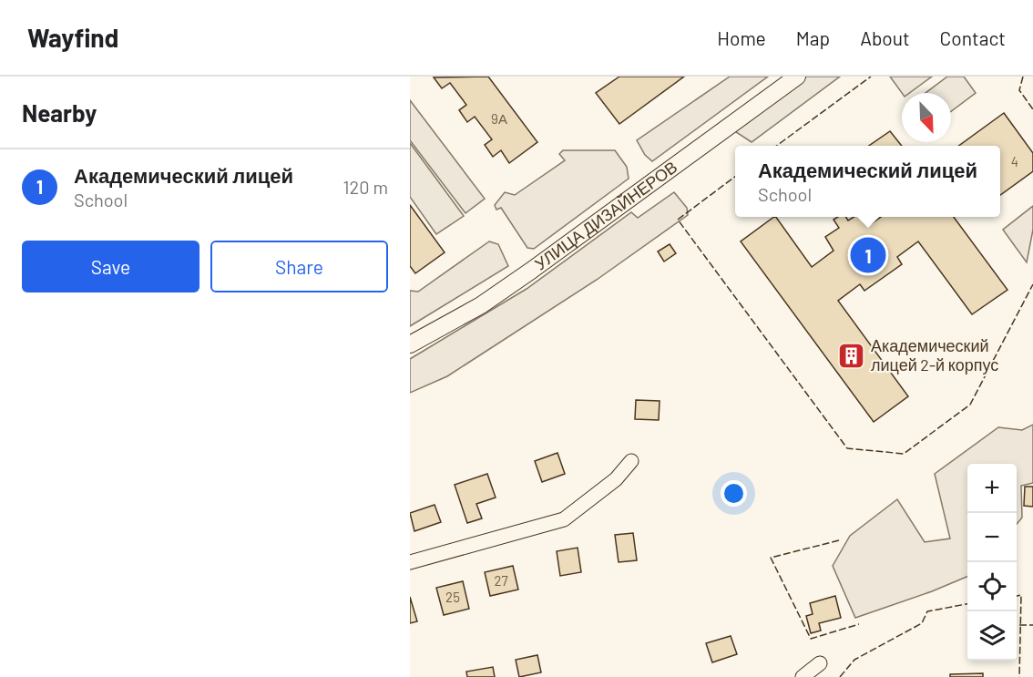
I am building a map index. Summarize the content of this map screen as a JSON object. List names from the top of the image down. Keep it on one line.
{"streets":{"street":["УЛИЦА ДИЗАЙНЕРОВ"]},"places":{"building":["Академический лицей 2-й корпус"]},"house_numbers":["9А","4","27","25"],"north":"bottom right","page":{"header":"Wayfind","nav":["Home","Map","About","Contact"],"heading":"Nearby","popup":["Академический лицей","School"],"list":[{"mark":"1","name":"Академический лицей","note":"School","value":"120 m"}],"buttons":["Save","Share"],"pins":"1","map_buttons":["+","−"]}}
